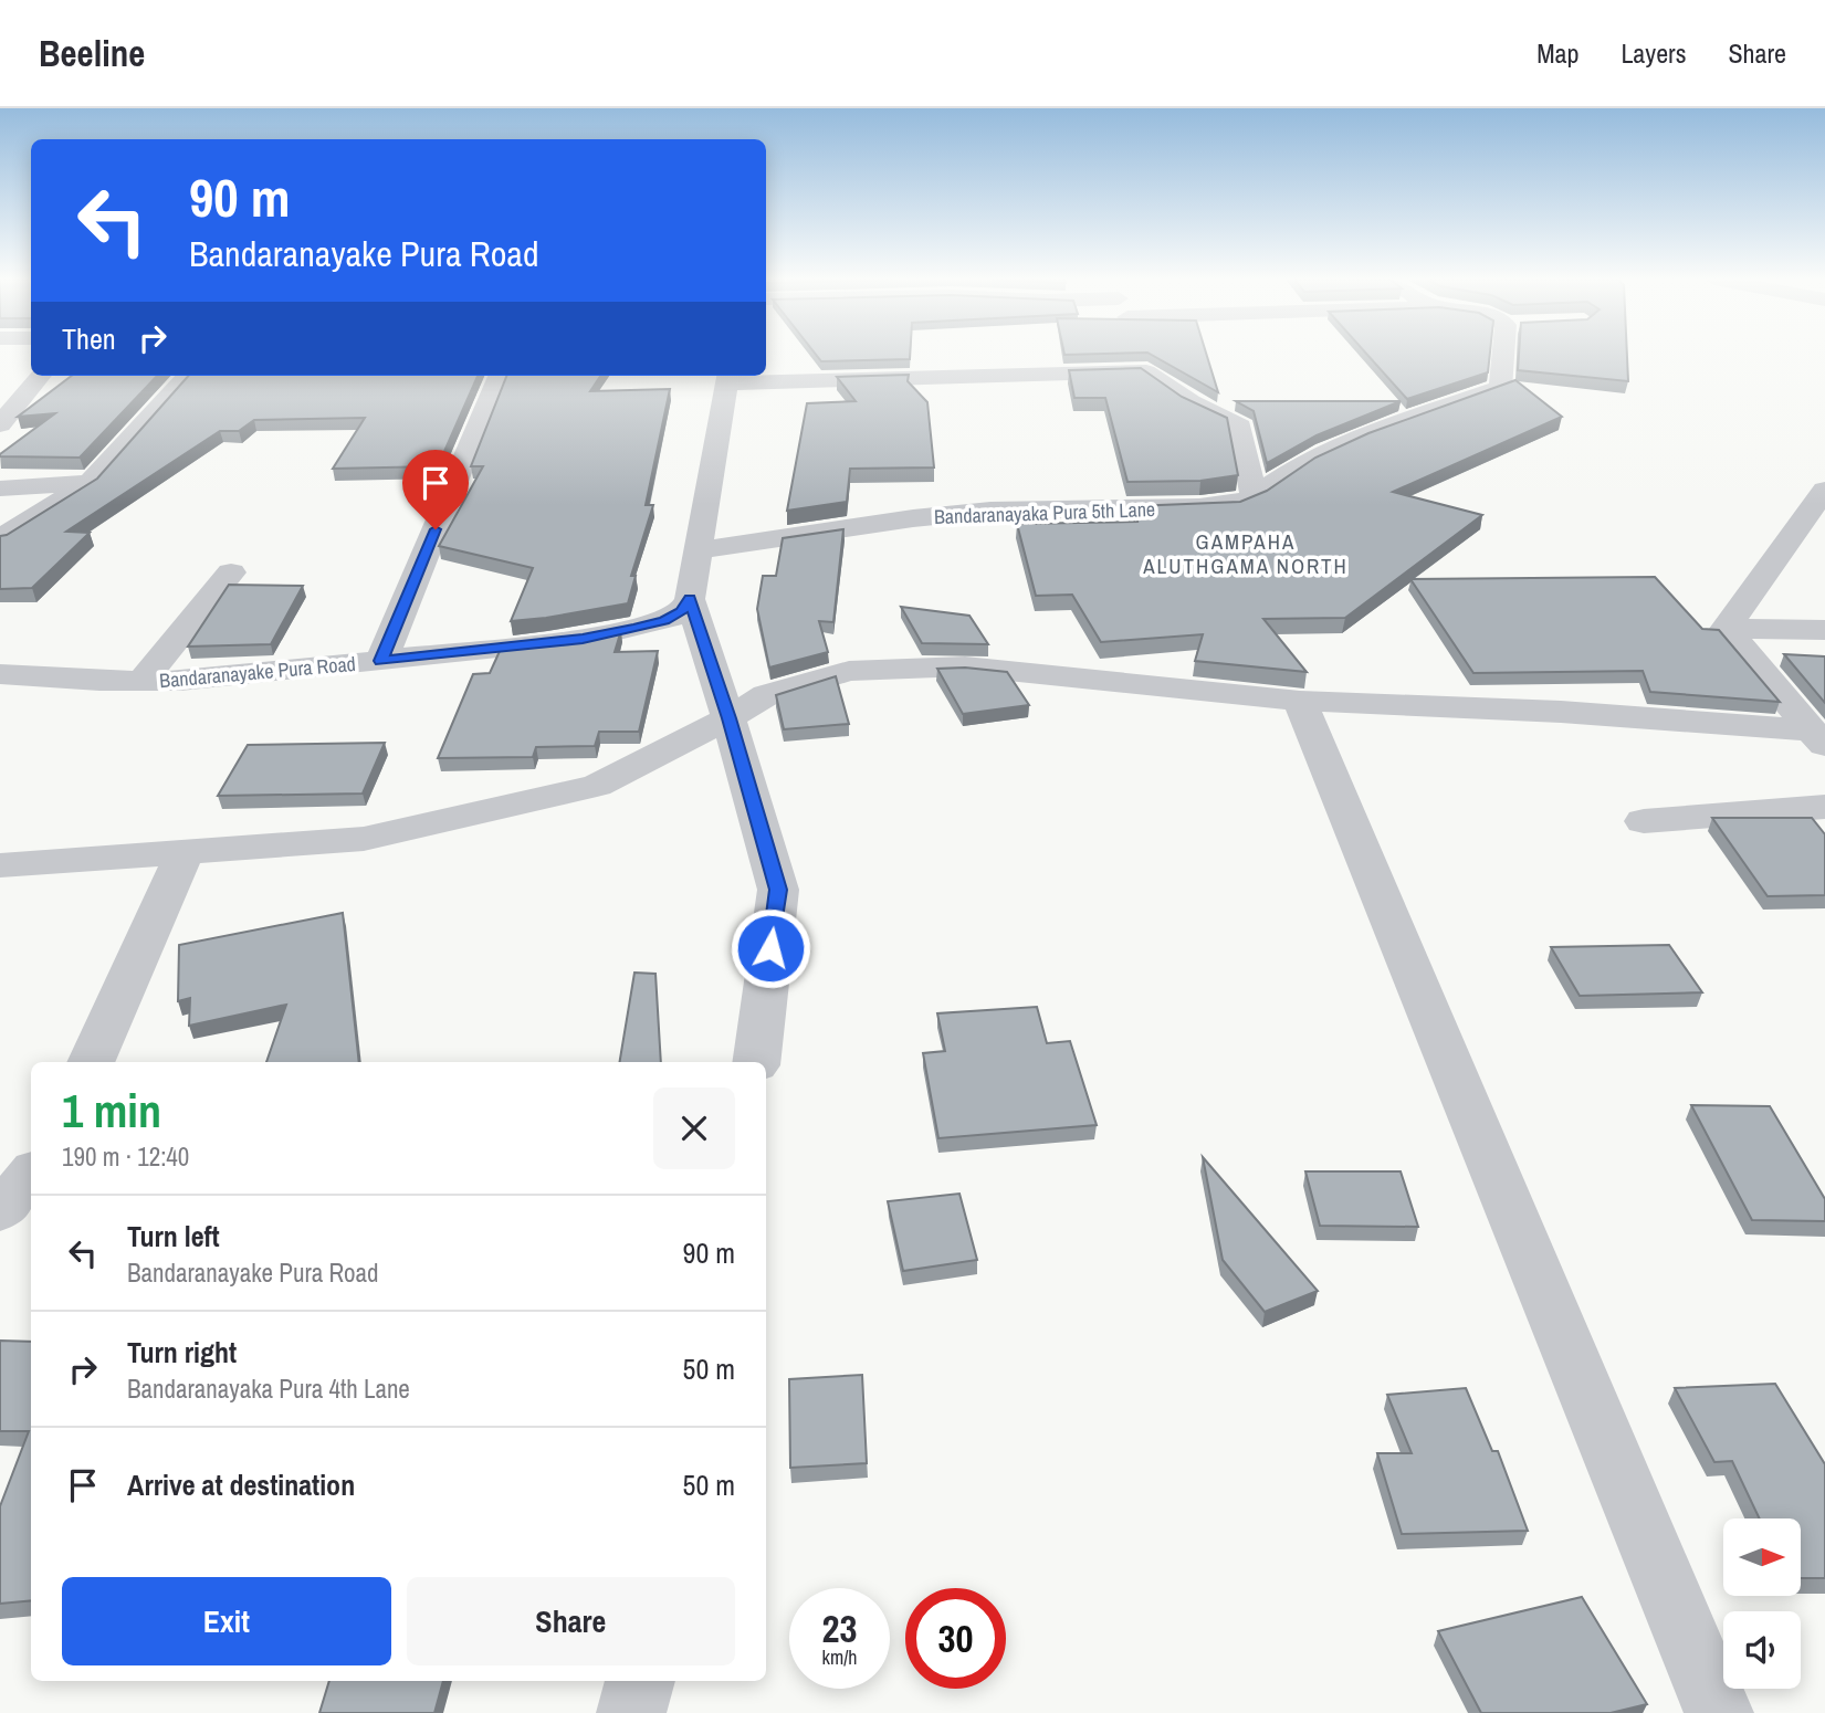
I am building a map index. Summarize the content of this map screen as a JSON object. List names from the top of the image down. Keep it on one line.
{"streets":{"street":["Bandaranayaka Pura 5th Lane","Bandaranayake Pura Road"]},"districts":["GAMPAHA ALUTHGAMA NORTH"],"north":"right","page":{"header":"Beeline","nav":["Map","Layers","Share"],"turn":["90 m","Bandaranayake Pura Road"],"then":"Then","heading":["1 min","190 m · 12:40"],"list":[{"name":"Turn left","note":"Bandaranayake Pura Road","value":"90 m"},{"name":"Turn right","note":"Bandaranayaka Pura 4th Lane","value":"50 m"},{"name":"Arrive at destination","value":"50 m"}],"buttons":["Exit","Share"],"speed":"23 km/h","limit":"30"}}
